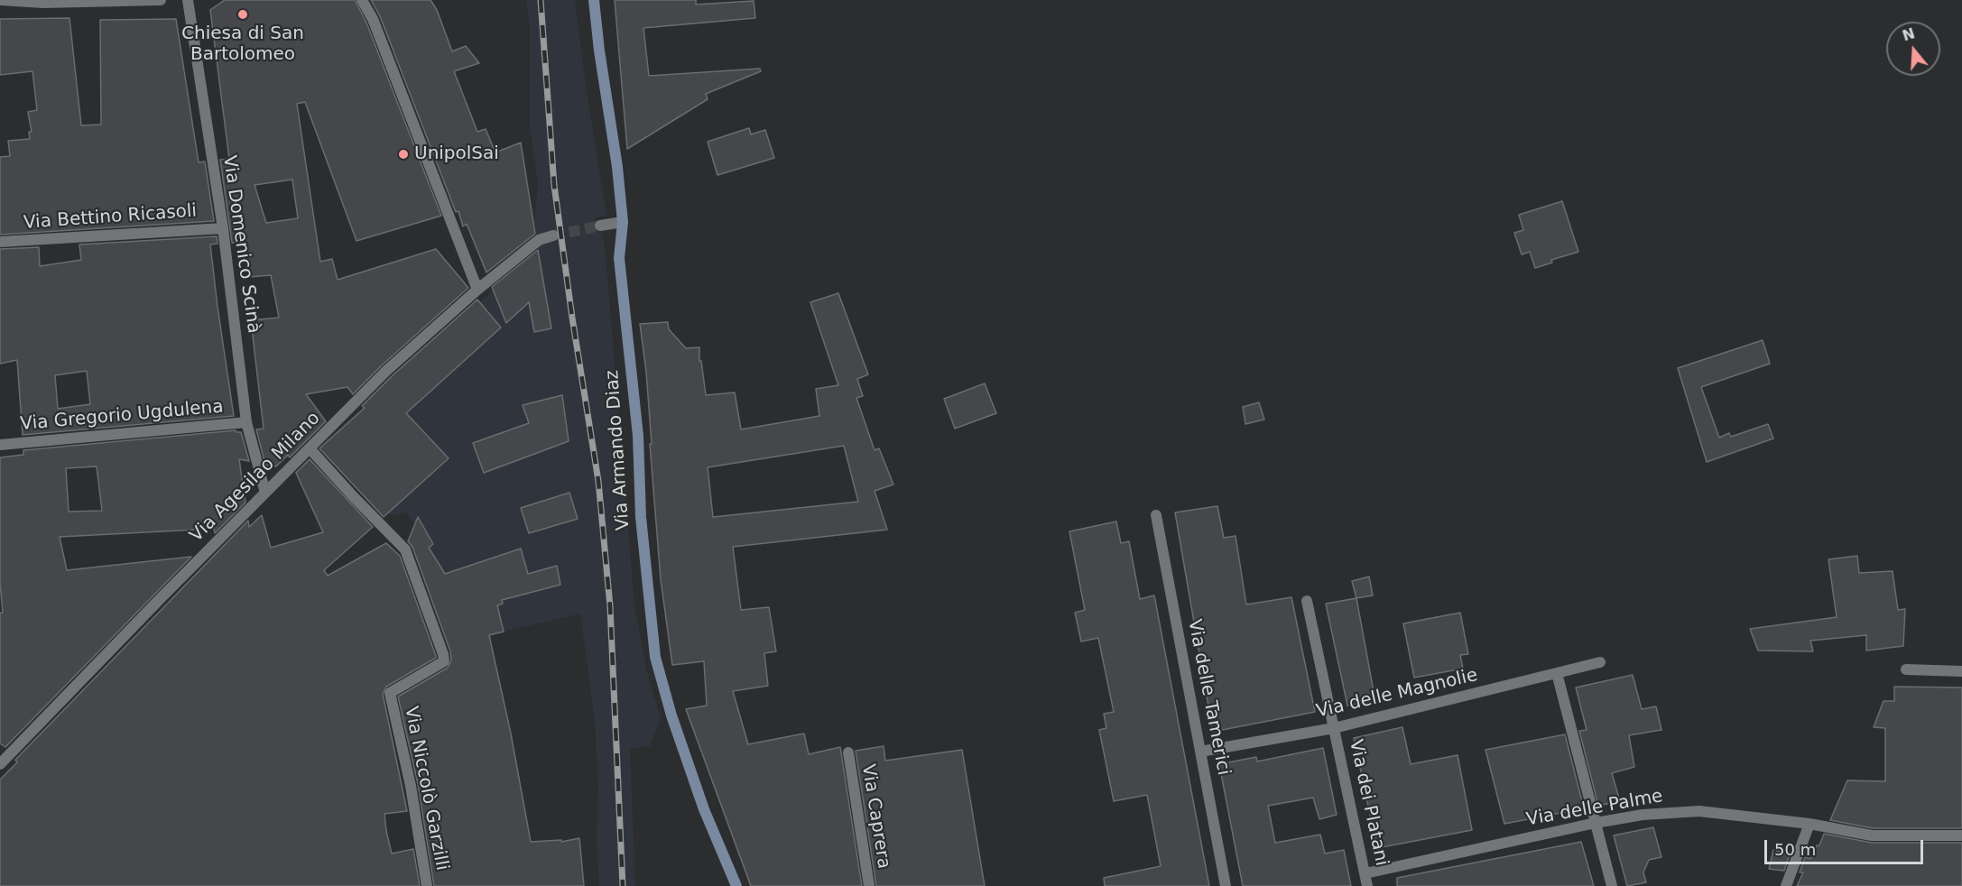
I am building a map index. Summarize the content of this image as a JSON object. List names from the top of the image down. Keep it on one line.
{"streets":{"street":["Via Bettino Ricasoli","Via Domenico Scinà","Via Gregorio Ugdulena","Via Armando Diaz","Via Agesilao Milano","Via delle Magnolie","Via delle Tamerici","Via Niccolò Garzilli","Via dei Platani","Via delle Palme","Via Caprera"]},"crossings":[["Via Bettino Ricasoli","Via Domenico Scinà"],["Via Domenico Scinà","Via Gregorio Ugdulena"],["Via Domenico Scinà","Via Agesilao Milano"],["Via Agesilao Milano","Via Niccolò Garzilli"],["Via delle Magnolie","Via delle Tamerici"],["Via delle Magnolie","Via dei Platani"],["Via dei Platani","Via delle Palme"]],"places":["Chiesa di San Bartolomeo","UnipolSai"],"scale_bar":"50 m","north":"top"}
